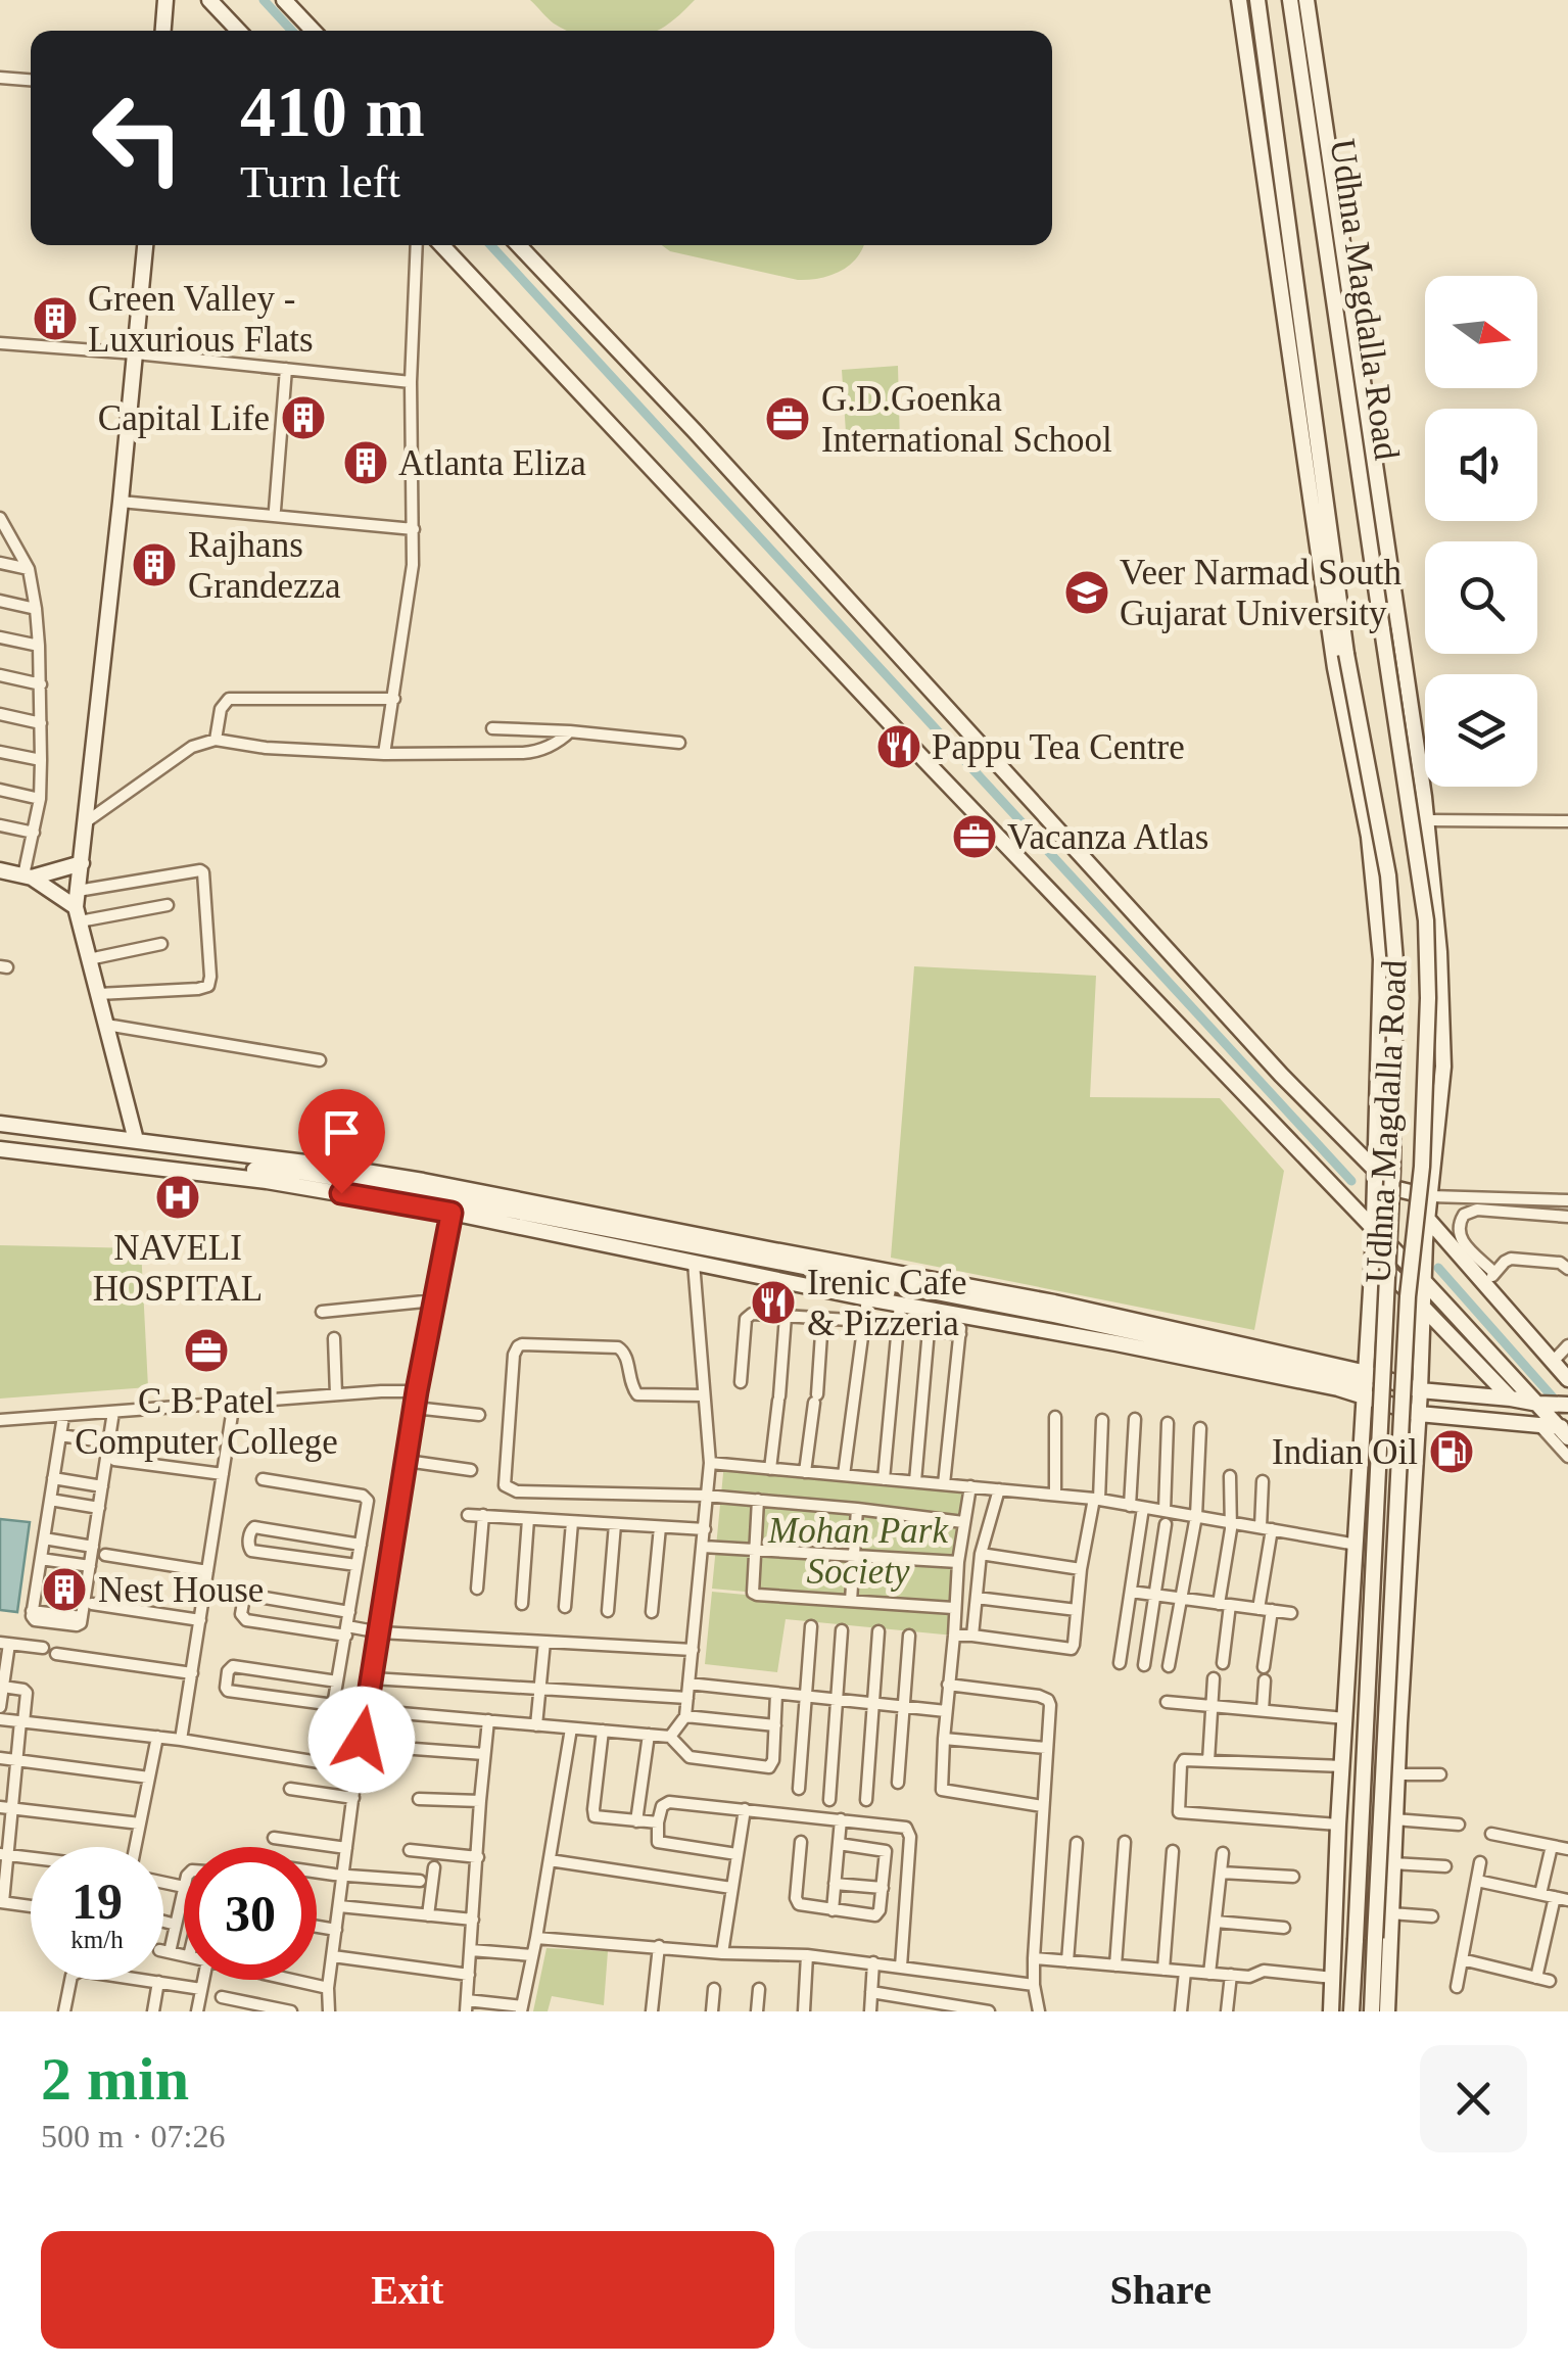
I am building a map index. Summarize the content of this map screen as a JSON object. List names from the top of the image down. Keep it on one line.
{"streets":{"main road":["Udhna Magdalla Road"]},"parks":["Mohan Park Society"],"places":{"building":["Green Valley - Luxurious Flats","Capital Life","Atlanta Eliza","Rajhans Grandezza","Nest House"],"office":["G.D.Goenka International School","Vacanza Atlas","C B Patel Computer College"],"school or university":["Veer Narmad South Gujarat University"],"restaurant":["Pappu Tea Centre","Irenic Cafe & Pizzeria"],"hospital":["NAVELI HOSPITAL"],"fuel station":["Indian Oil"]},"north":"right","page":{"turn":["410 m","Turn left"],"speed":"19 km/h","limit":"30","heading":["2 min","500 m · 07:26"],"buttons":["Exit","Share"]}}
